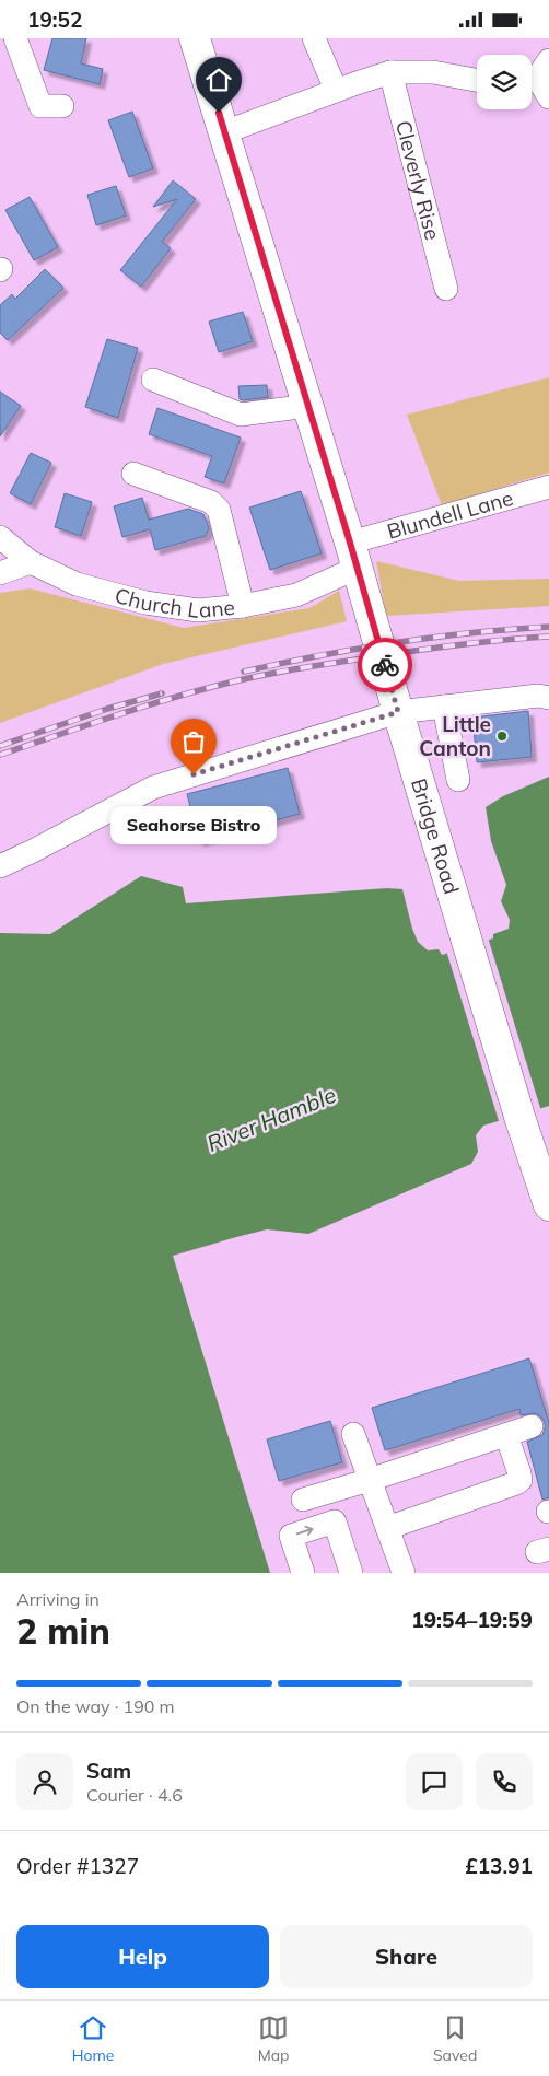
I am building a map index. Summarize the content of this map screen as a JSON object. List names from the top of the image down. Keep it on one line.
{"streets":{"main road":["Bridge Road"],"street":["Cleverly Rise","Blundell Lane","Church Lane"]},"crossings":[["Blundell Lane","Church Lane"],["Blundell Lane","Bridge Road"],["Church Lane","Bridge Road"]],"water":["River Hamble"],"places":["Little Canton","Seahorse Bistro"],"page":{"status":"19:52","bubble":"Seahorse Bistro","heading":["2 min","Arriving in","19:54–19:59"],"panel":["Sam","Courier · 4.6","Order #1327","£13.91"],"bar":"On the way · 190 m","buttons":["Help","Share"],"tabs":["Home","Map","Saved"]}}
